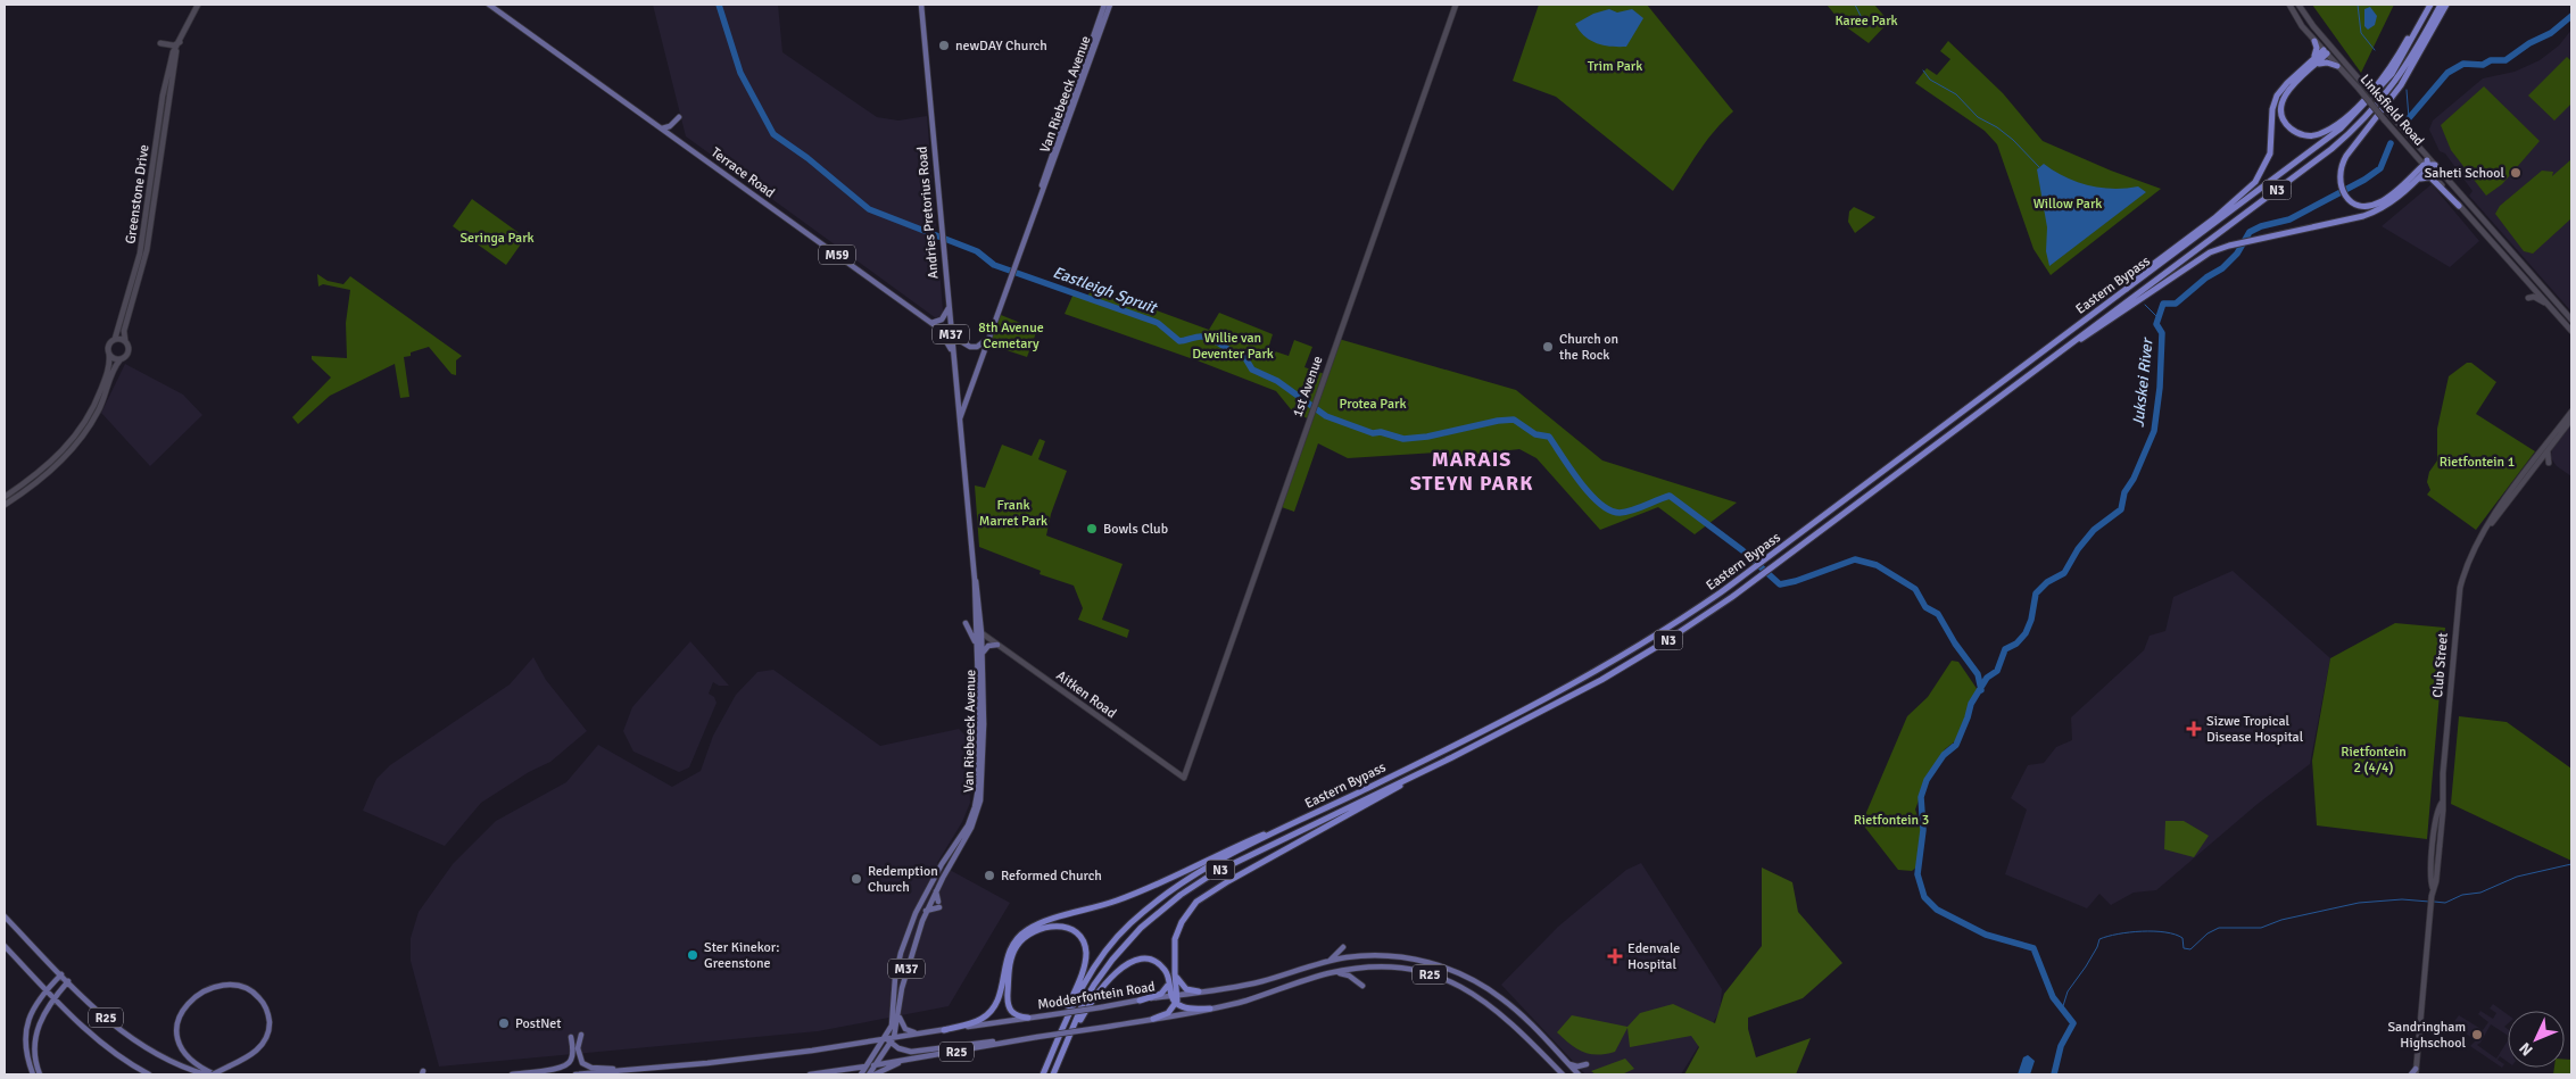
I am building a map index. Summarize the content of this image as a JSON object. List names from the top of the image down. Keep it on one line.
{"streets":{"highway":["N3","Eastern Bypass"],"main road":["Van Riebeeck Avenue","Linksfield Road","Terrace Road","Greenstone Drive","Andries Pretorius Road","M59","M37","1st Avenue","Club Street","Aitken Road","R25","Modderfontein Road"]},"crossings":[["Van Riebeeck Avenue","Terrace Road"],["Van Riebeeck Avenue","Andries Pretorius Road"],["Van Riebeeck Avenue","M37"],["Van Riebeeck Avenue","Aitken Road"],["Van Riebeeck Avenue","R25"],["Van Riebeeck Avenue","Modderfontein Road"],["Terrace Road","Andries Pretorius Road"],["M37","R25"],["M37","Modderfontein Road"],["1st Avenue","Aitken Road"]],"districts":["MARAIS STEYN PARK"],"water":["Eastleigh Spruit","Jukskei River"],"parks":["Karee Park","Trim Park","Willow Park","Seringa Park","8th Avenue Cemetary","Willie van Deventer Park","Protea Park","Rietfontein 1","Frank Marret Park","Rietfontein 2 (4/4)","Rietfontein 3"],"places":{"other":["newDAY Church","Saheti School","Church on the Rock","Bowls Club","Reformed Church","Redemption Church","Ster Kinekor: Greenstone","PostNet","Sandringham Highschool"],"health":["Sizwe Tropical Disease Hospital","Edenvale Hospital"]},"north":"bottom left"}
